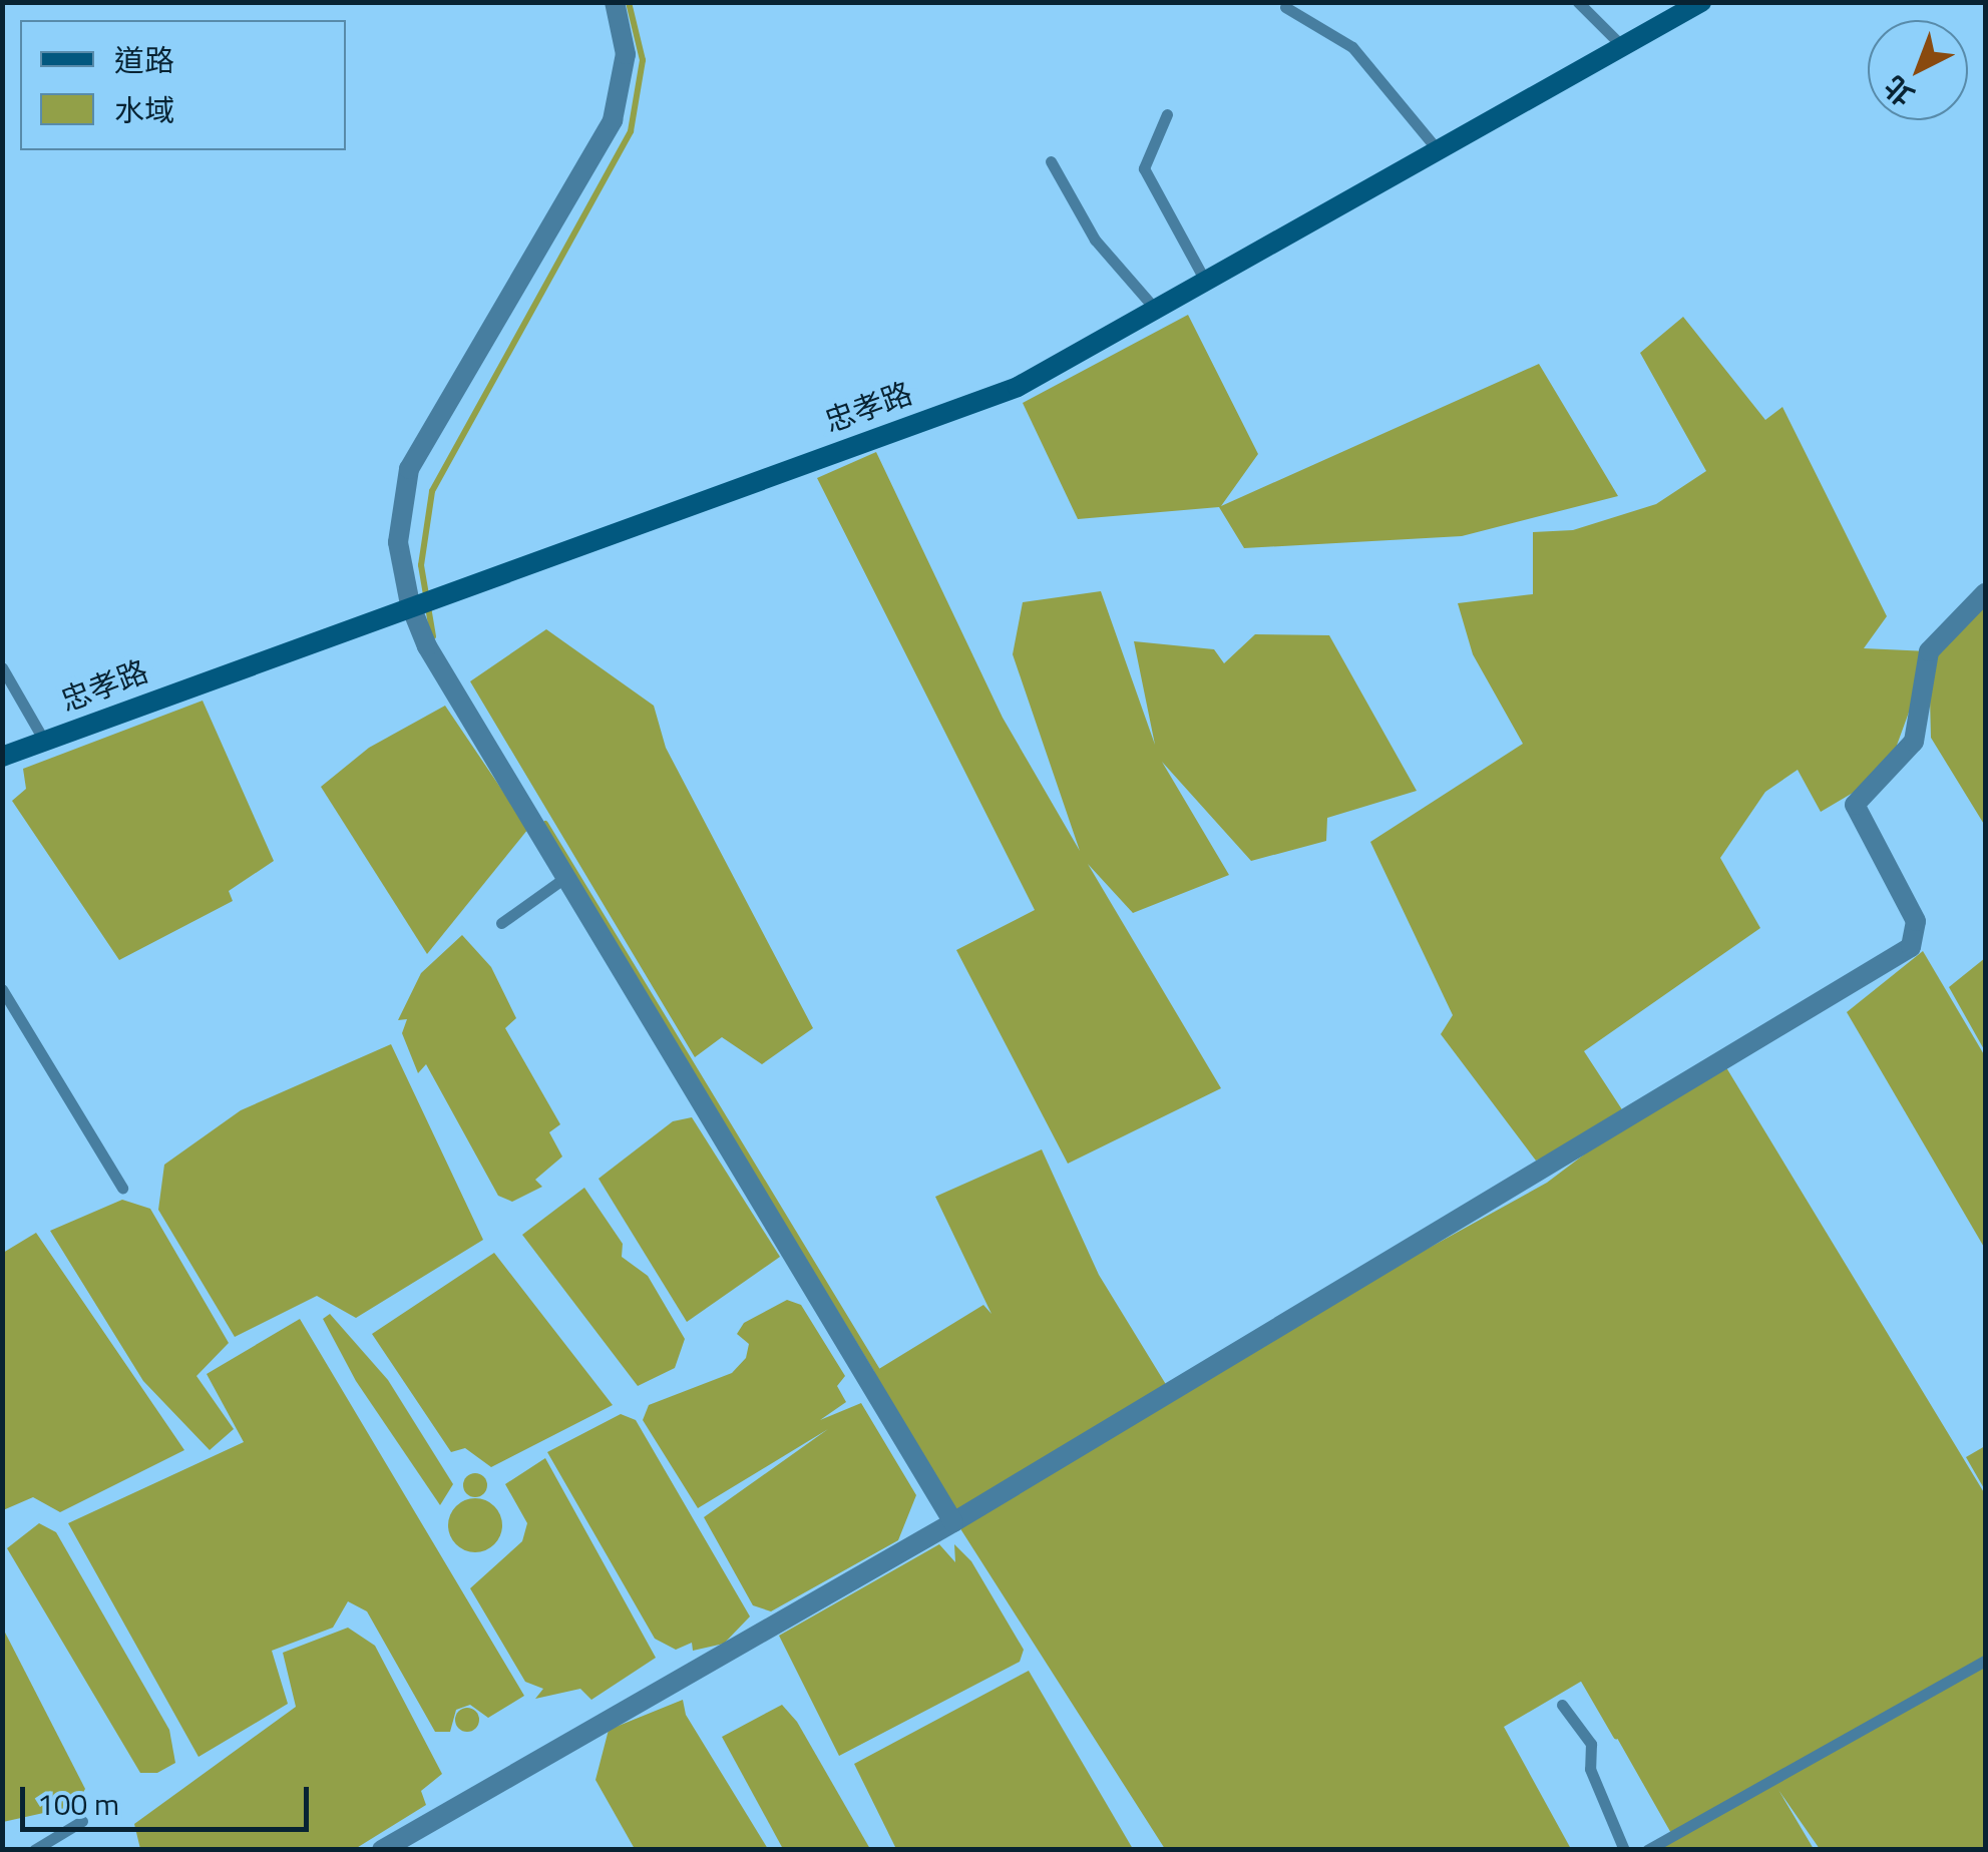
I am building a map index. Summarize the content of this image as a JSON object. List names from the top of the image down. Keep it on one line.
{"streets":{"street":["忠孝路"]},"legend":["道路","水域"],"scale_bar":"100 m","north":"bottom left"}
